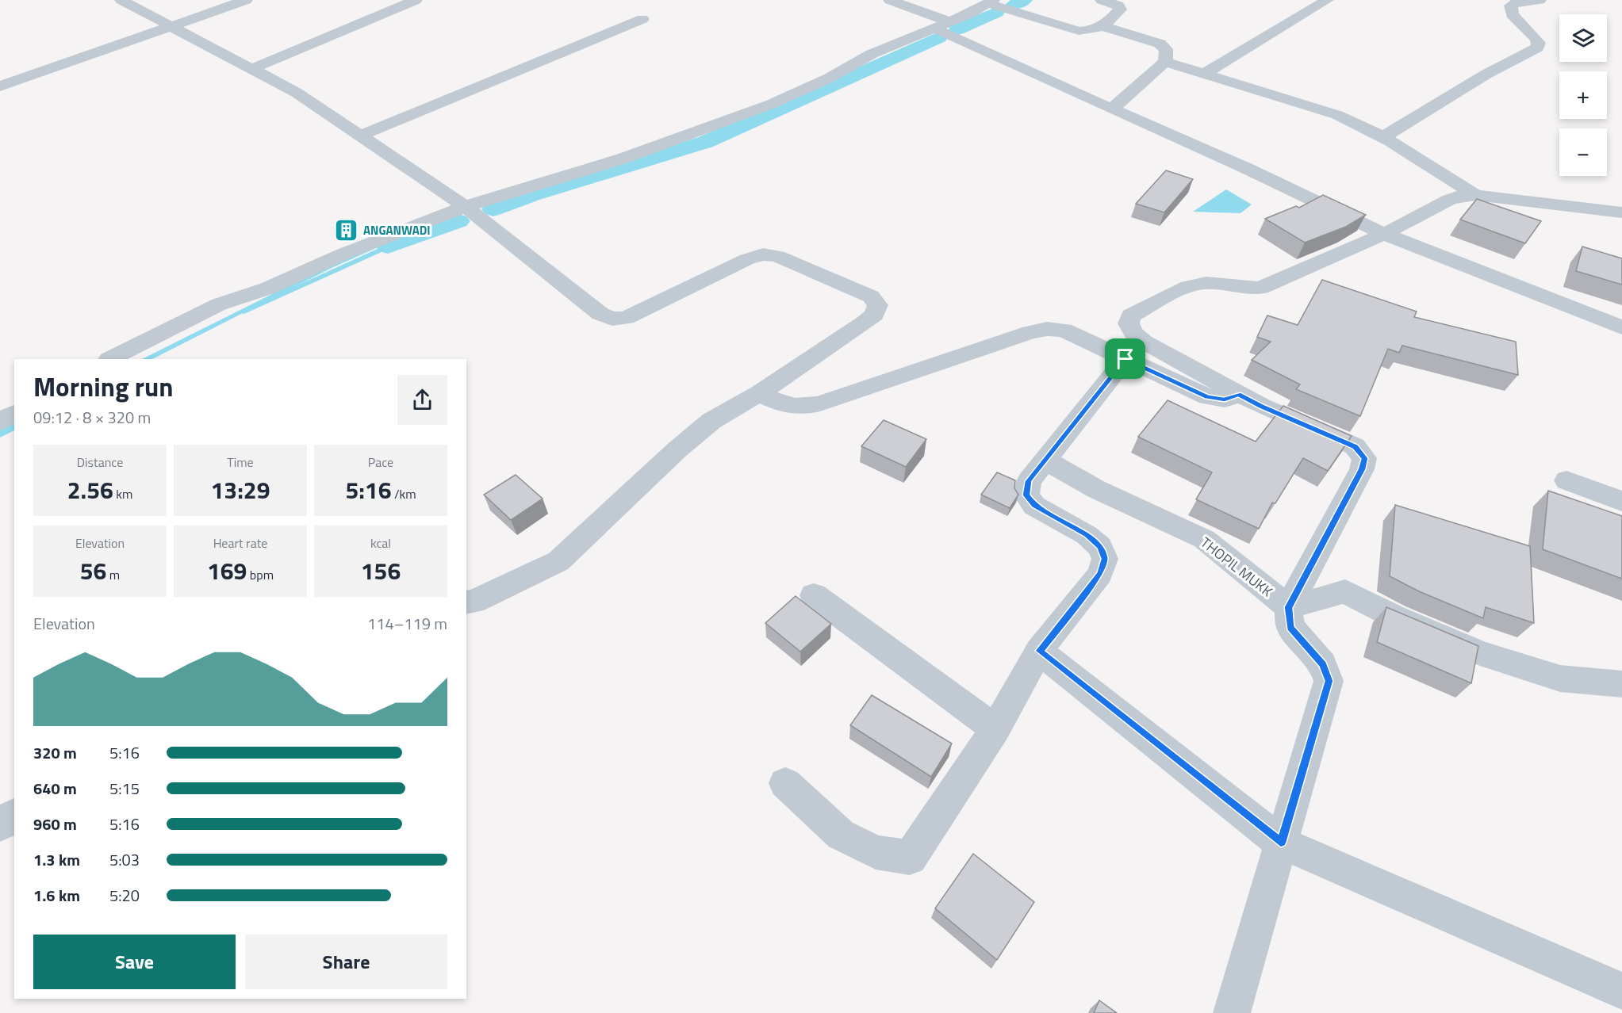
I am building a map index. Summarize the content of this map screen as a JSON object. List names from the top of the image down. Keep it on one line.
{"streets":{"street":["THOPIL MUKK"]},"places":{"building":["ANGANWADI"]},"page":{"map_buttons":["+","−"],"heading":["Morning run","09:12 · 8 × 320 m"],"stats":[["Distance","2.56 km"],["Time","13:29"],["Pace","5:16 /km"],["Elevation","56 m"],["Heart rate","169 bpm"],["kcal","156"]],"chart":["Elevation","114–119 m"],"list":[{"name":"320 m","note":"5:16"},{"name":"640 m","note":"5:15"},{"name":"960 m","note":"5:16"},{"name":"1.3 km","note":"5:03"},{"name":"1.6 km","note":"5:20"}],"buttons":["Save","Share"]}}
